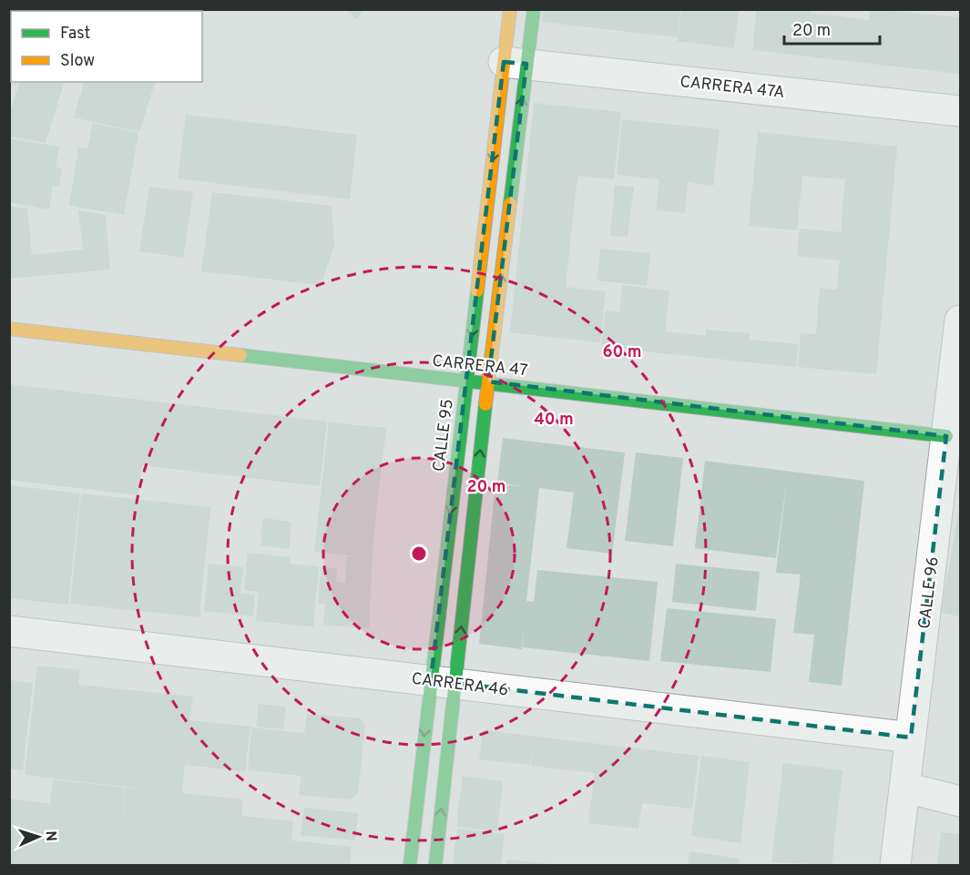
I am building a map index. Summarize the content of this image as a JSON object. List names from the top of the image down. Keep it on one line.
{"streets":{"street":["CARRERA 47A","CARRERA 47","CALLE 95","CALLE 96","CARRERA 46"]},"crossings":[["CARRERA 47A","CALLE 95"],["CARRERA 47","CALLE 95"],["CARRERA 47","CALLE 96"],["CALLE 95","CARRERA 46"],["CALLE 96","CARRERA 46"]],"legend":["Fast","Slow"],"scale_bar":"20 m","north":"right","rings":["60 m","40 m","20 m"]}
